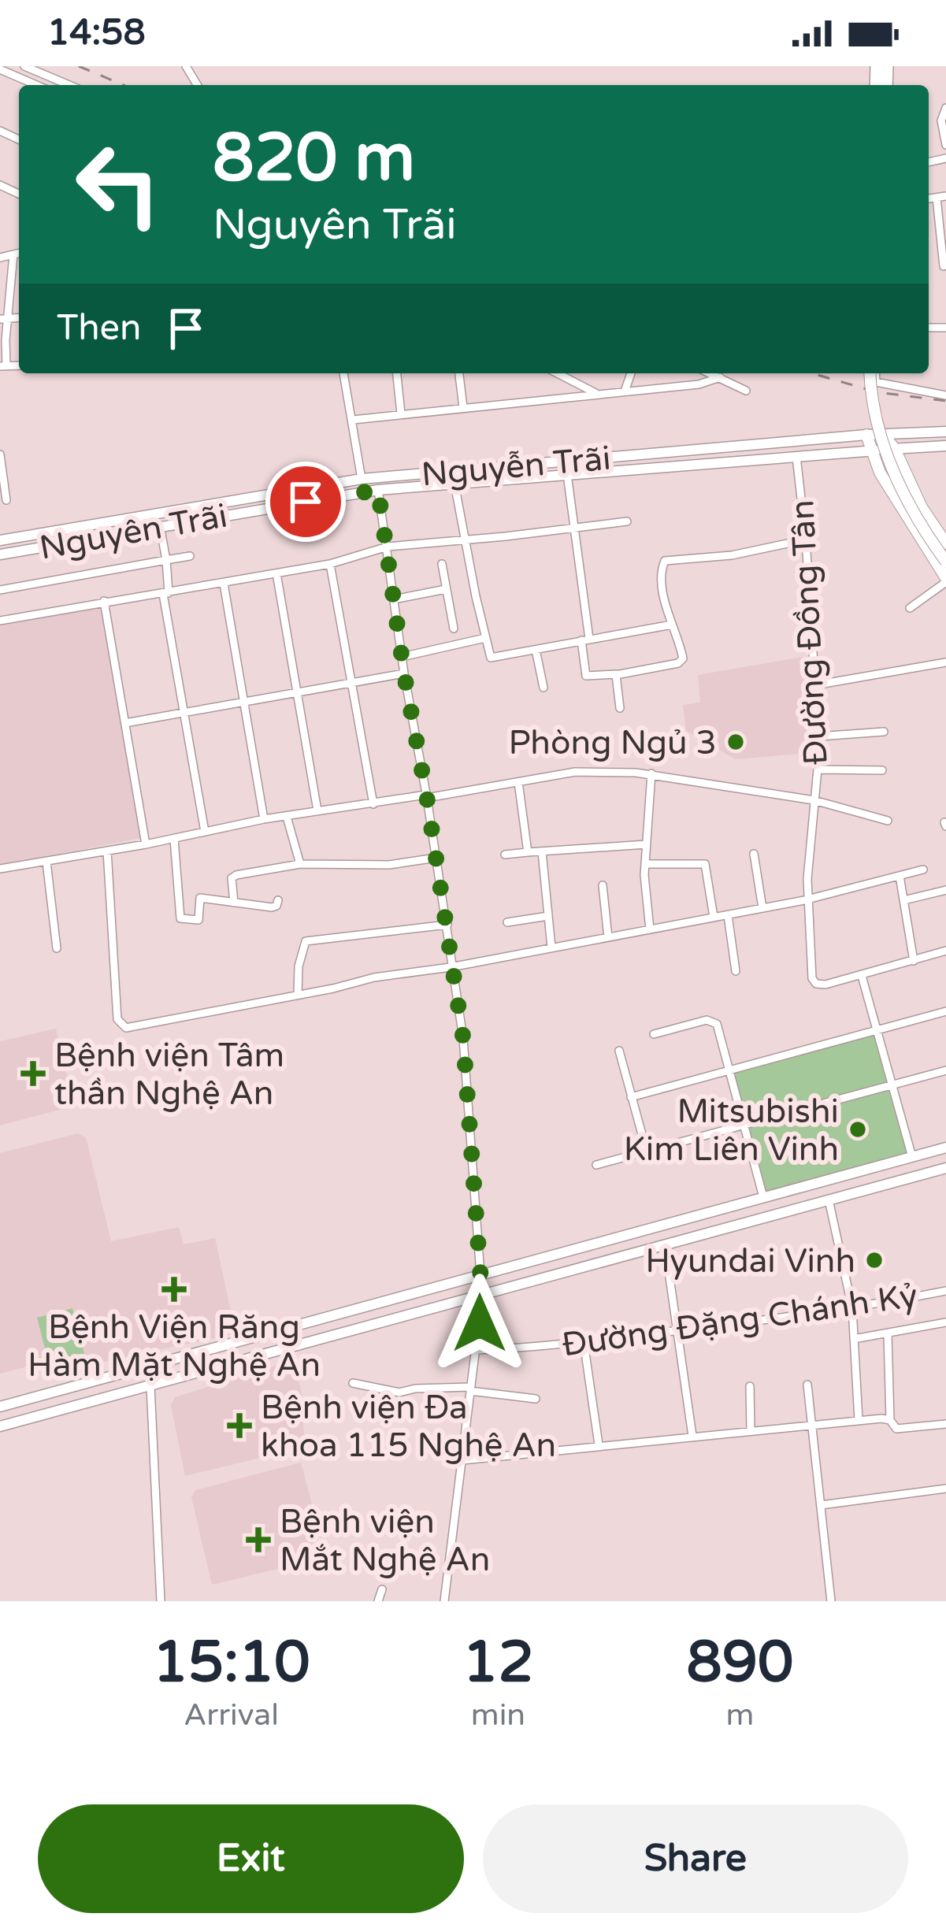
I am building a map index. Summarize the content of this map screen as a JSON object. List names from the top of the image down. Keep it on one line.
{"streets":{"main road":["Nguyễn Trãi","Nguyên Trãi"],"street":["Đường Đồng Tân","Đường Đặng Chánh Kỷ"]},"crossings":[["Nguyễn Trãi","Nguyên Trãi"],["Nguyễn Trãi","Đường Đồng Tân"]],"places":{"other":["Phòng Ngủ 3","Mitsubishi Kim Liên Vinh","Hyundai Vinh"],"health":["Bệnh viện Tâm thần Nghệ An","Bệnh Viện Răng Hàm Mặt Nghệ An","Bệnh viện Đa khoa 115 Nghệ An","Bệnh viện Mắt Nghệ An"]},"page":{"status":"14:58","turn":["820 m","Nguyên Trãi"],"then":"Then","eta":["15:10","Arrival","12","min","890","m"],"buttons":["Exit","Share"]}}
